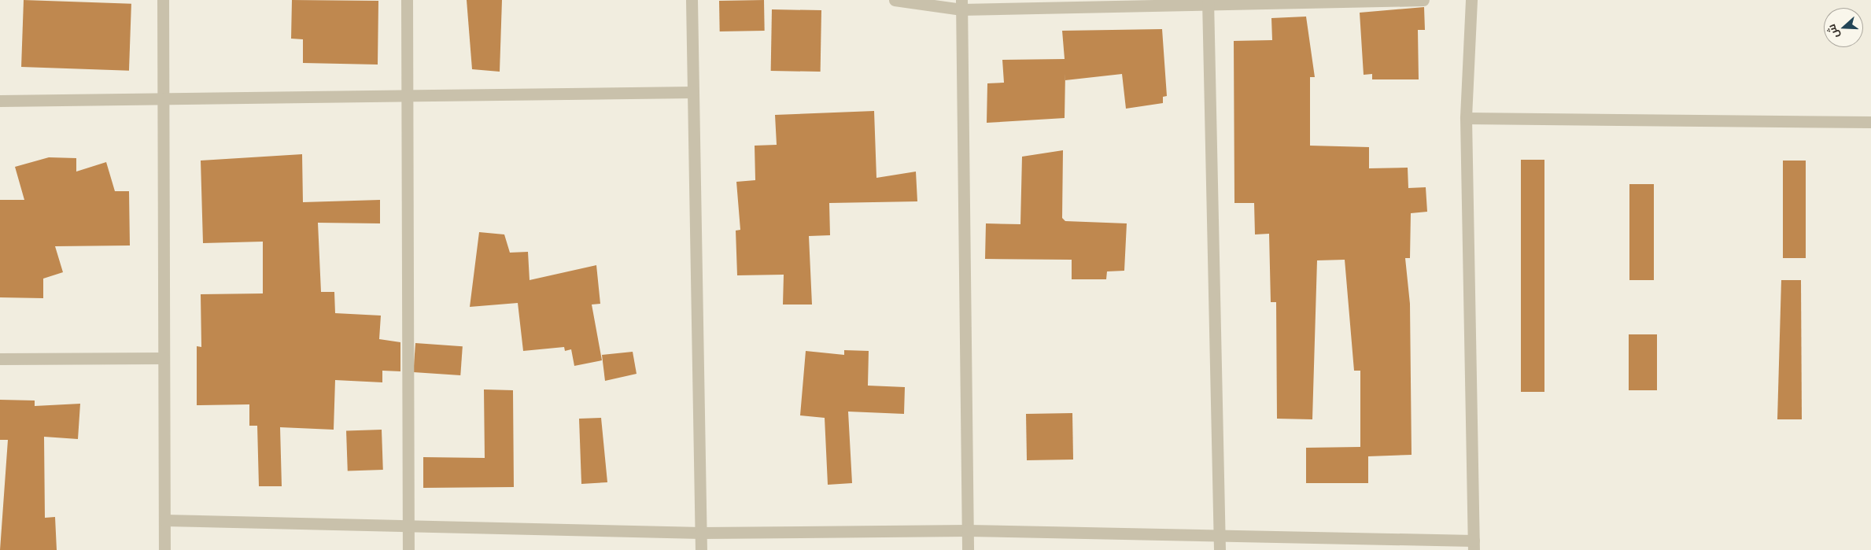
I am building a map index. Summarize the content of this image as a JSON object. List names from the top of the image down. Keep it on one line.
{"north":"left"}
